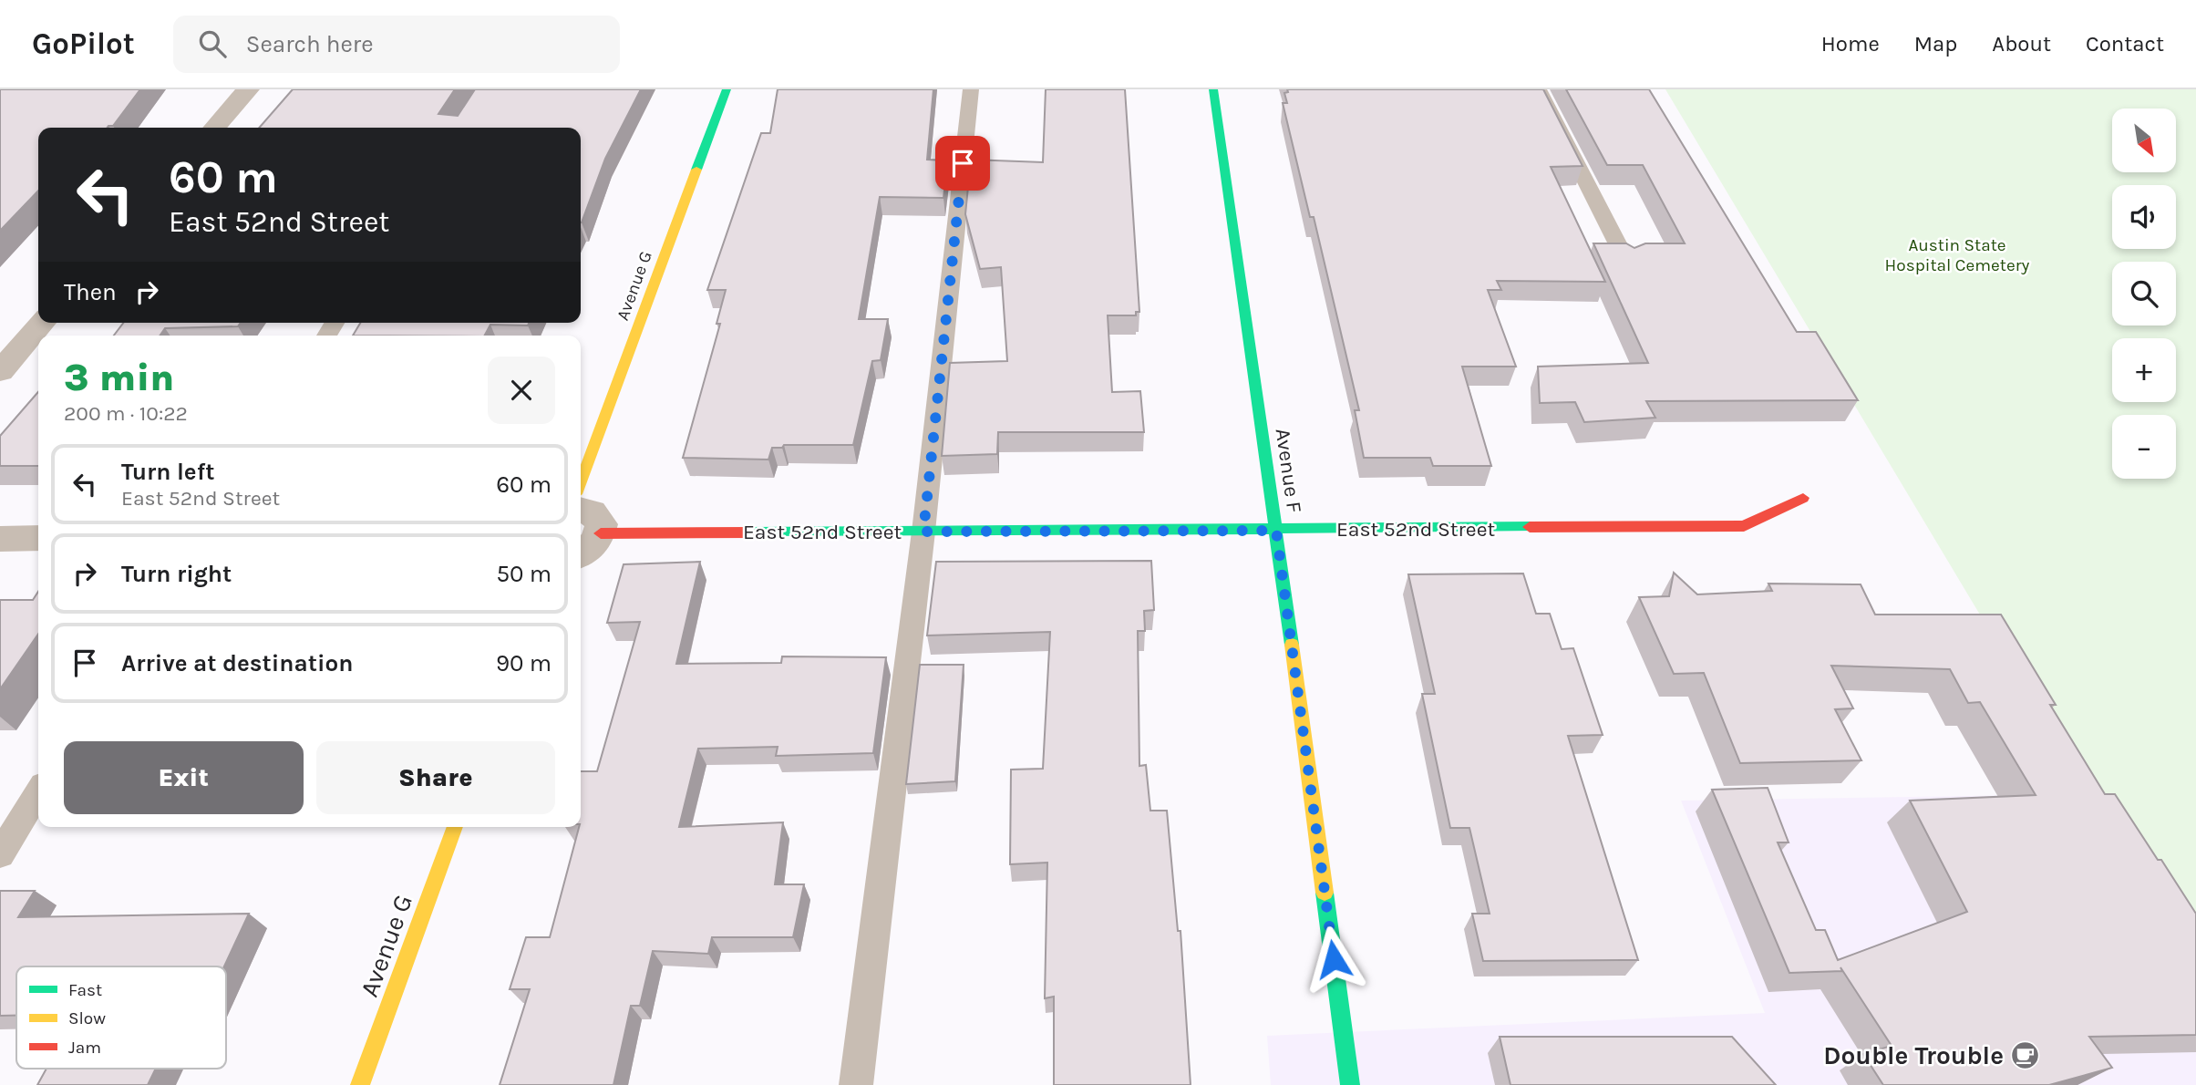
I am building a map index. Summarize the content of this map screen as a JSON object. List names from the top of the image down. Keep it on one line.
{"streets":{"street":["Avenue G","Avenue F","East 52nd Street"]},"crossings":[["Avenue F","East 52nd Street"]],"parks":["Austin State Hospital Cemetery"],"places":{"cafe":["Double Trouble"]},"legend":["Fast","Slow","Jam"],"north":"bottom right","page":{"header":"GoPilot","search":"Search here","nav":["Home","Map","About","Contact"],"map_buttons":["+","−"],"turn":["60 m","East 52nd Street"],"then":"Then","heading":["3 min","200 m · 10:22"],"list":[{"name":"Turn left","note":"East 52nd Street","value":"60 m"},{"name":"Turn right","value":"50 m"},{"name":"Arrive at destination","value":"90 m"}],"buttons":["Exit","Share"]}}
